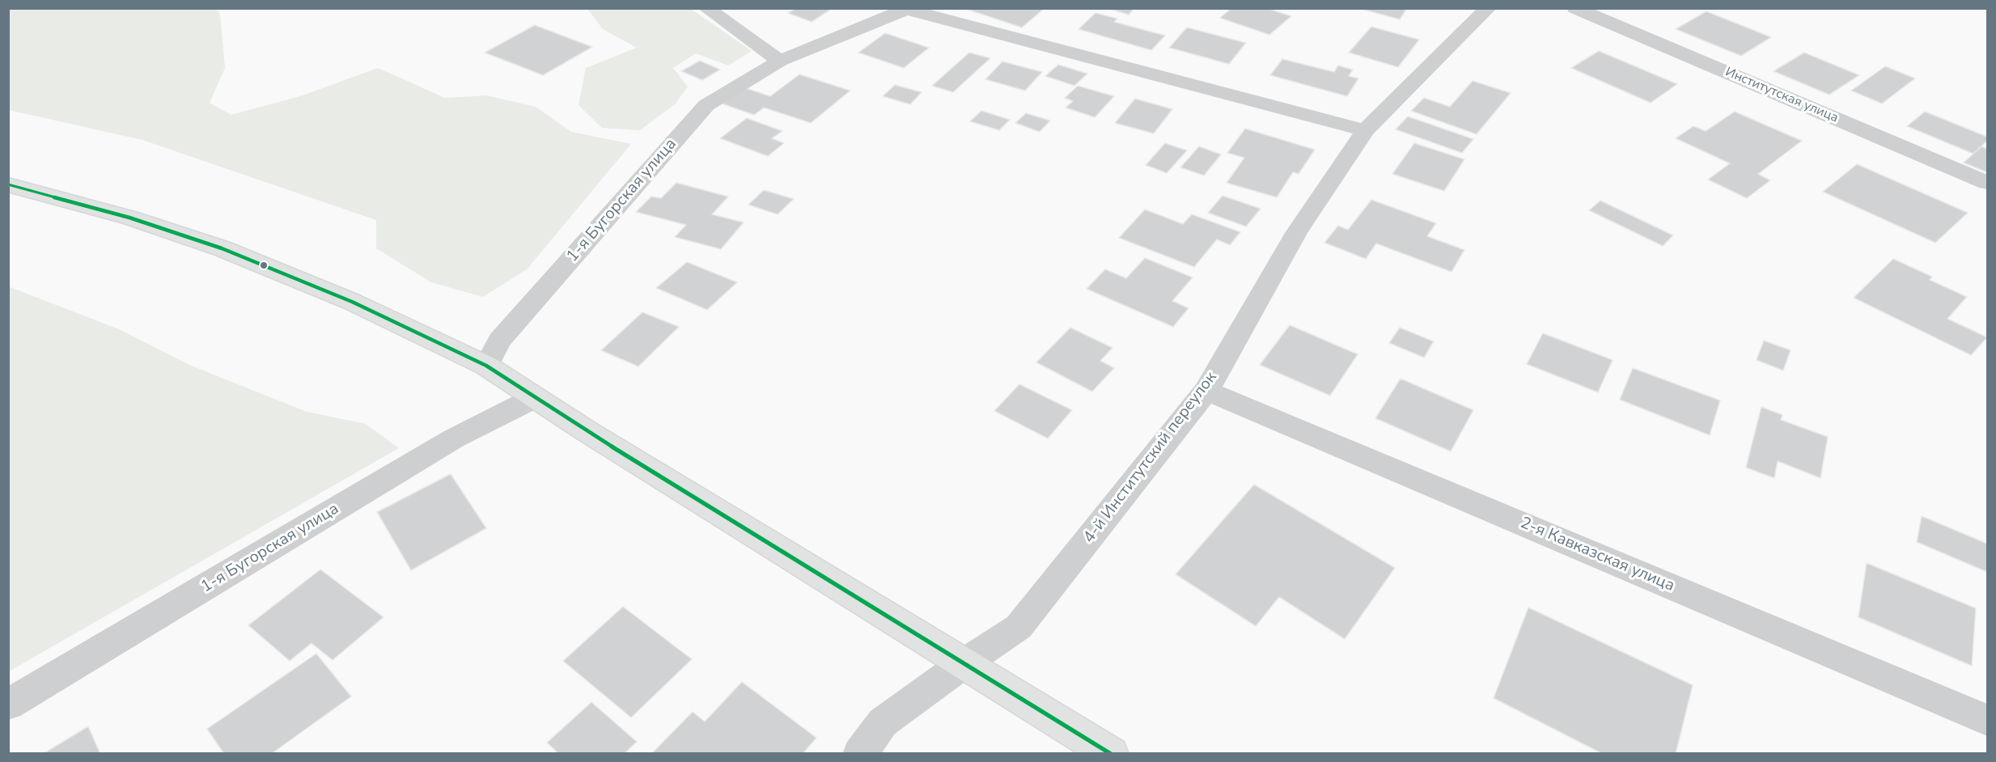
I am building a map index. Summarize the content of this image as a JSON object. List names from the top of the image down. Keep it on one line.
{"streets":{"street":["Институтская улица","1-я Бугорская улица","4-й Институтский переулок","2-я Кавказская улица"]},"crossings":[["4-й Институтский переулок","2-я Кавказская улица"]]}
